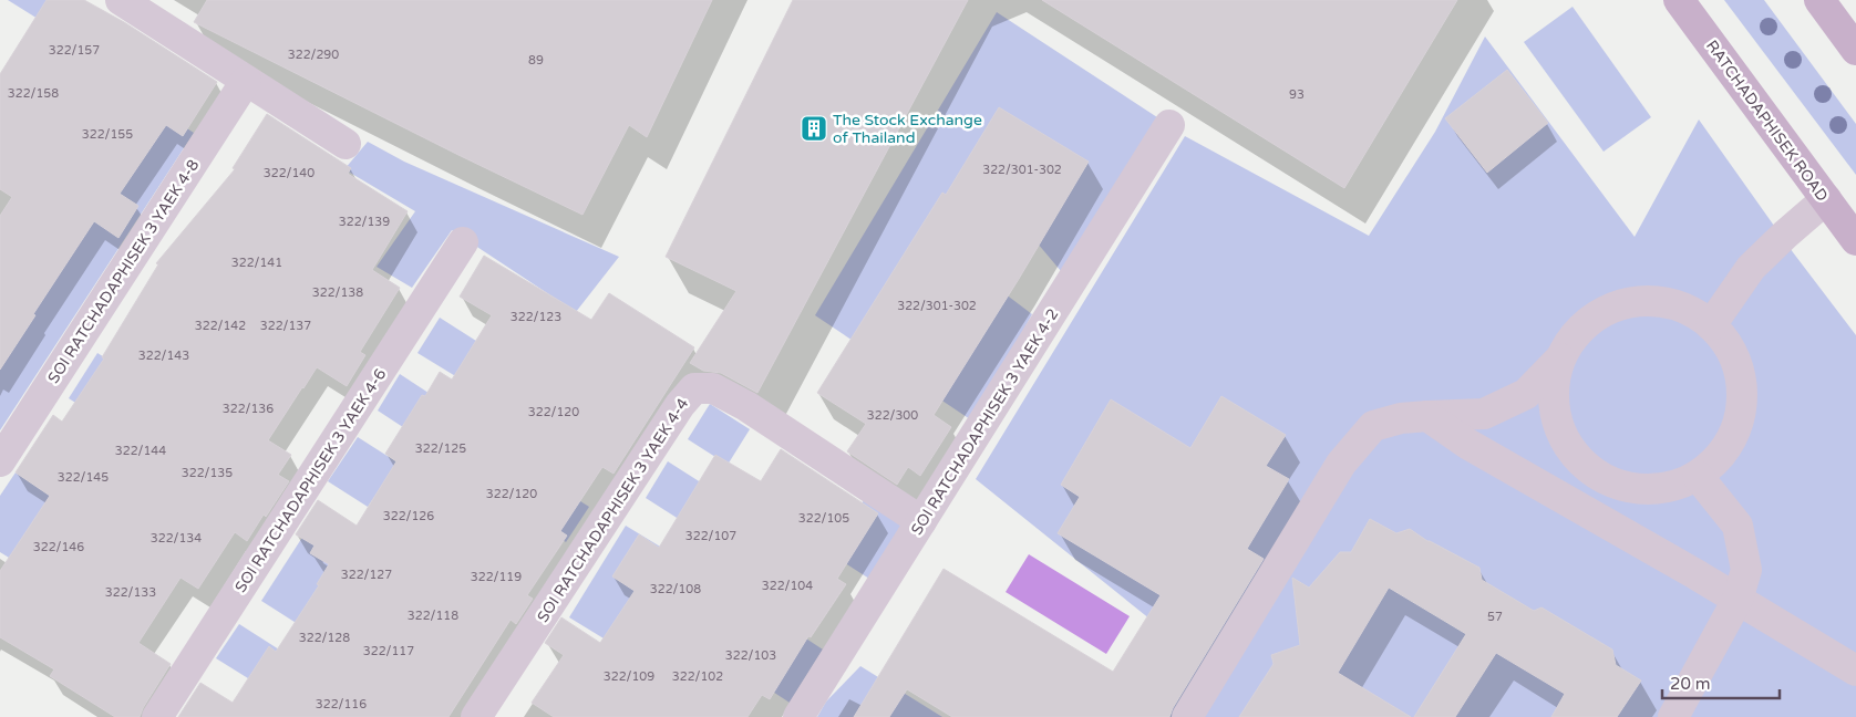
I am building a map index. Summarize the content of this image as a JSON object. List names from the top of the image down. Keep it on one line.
{"streets":{"main road":["RATCHADAPHISEK ROAD"],"street":["SOI RATCHADAPHISEK 3 YAEK 4-8","SOI RATCHADAPHISEK 3 YAEK 4-2","SOI RATCHADAPHISEK 3 YAEK 4-6","SOI RATCHADAPHISEK 3 YAEK 4-4"]},"crossings":[["SOI RATCHADAPHISEK 3 YAEK 4-2","SOI RATCHADAPHISEK 3 YAEK 4-4"]],"places":{"building":["The Stock Exchange of Thailand"]},"house_numbers":["322/157","322/290","89","322/158","93","322/155","322/301-302","322/140","322/139","322/141","322/138","322/301-302","322/123","322/142","322/137","322/143","322/136","322/120","322/300","322/125","322/144","322/135","322/145","322/120","322/126","322/105","322/107","322/134","322/146","322/127","322/119","322/104","322/108","322/133","322/118","57","322/128","322/117","322/103","322/109","322/102","322/116"],"scale_bar":"20 m"}
